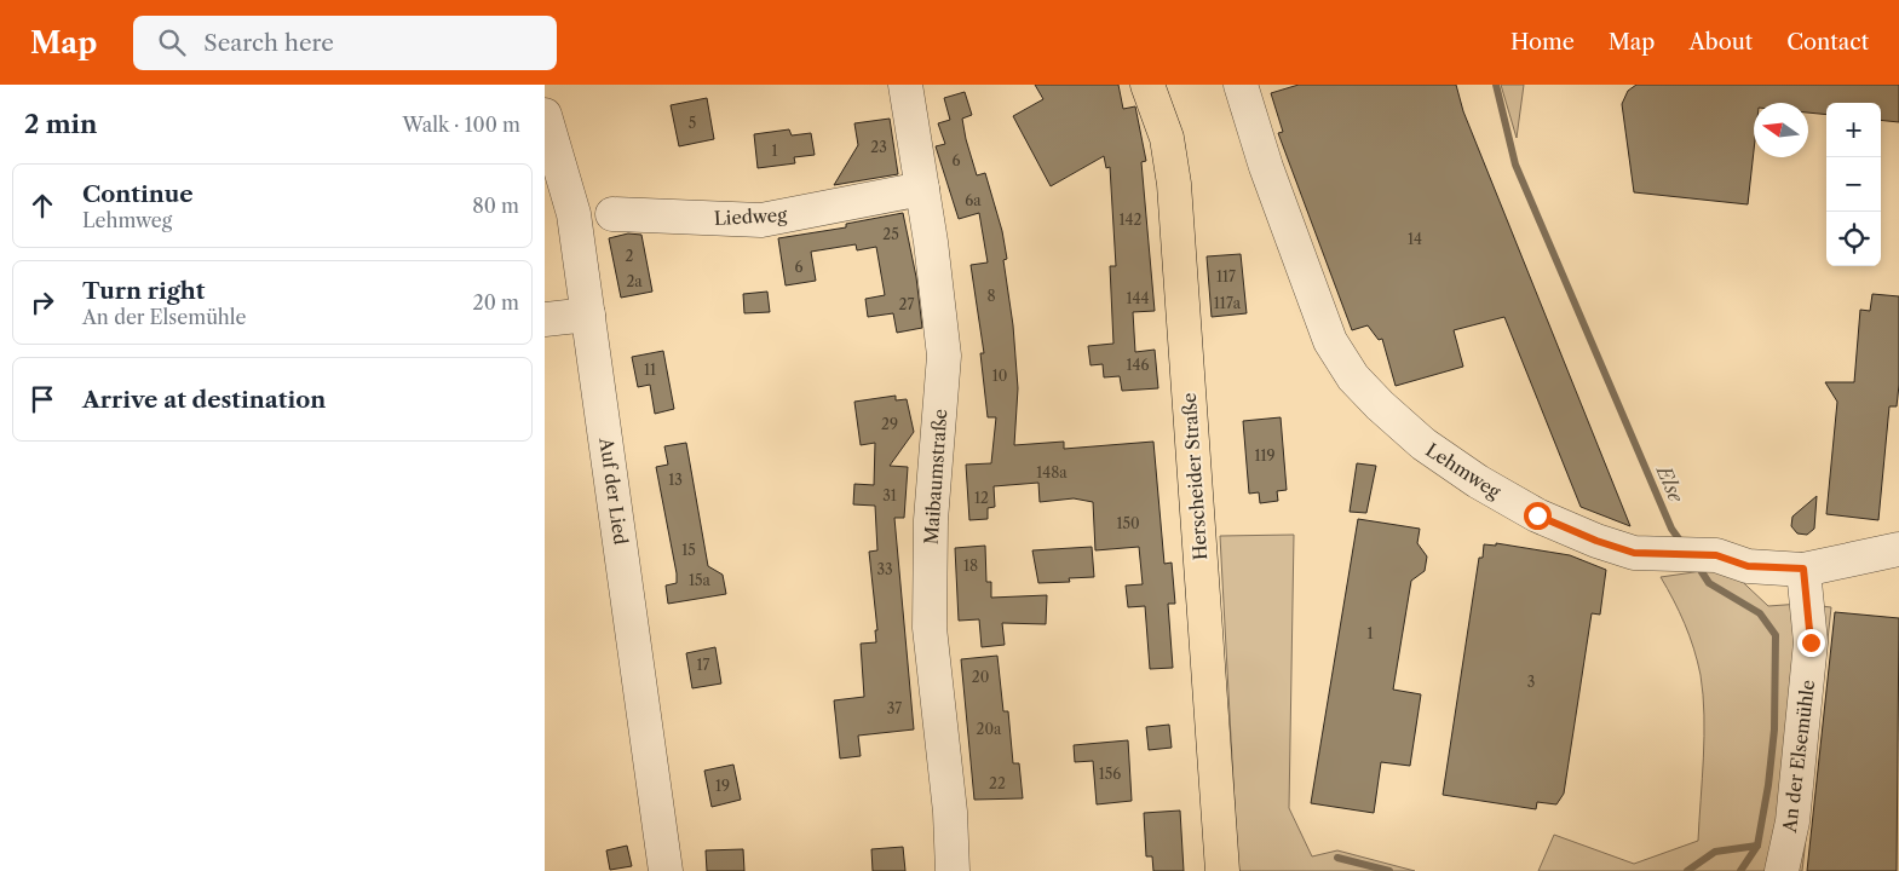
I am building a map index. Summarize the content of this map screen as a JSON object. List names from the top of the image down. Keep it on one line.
{"streets":{"main road":["Herscheider Straße"],"street":["Liedweg","Lehmweg","Maibaumstraße","Auf der Lied","An der Elsemühle"]},"crossings":[["Liedweg","Maibaumstraße"],["Lehmweg","An der Elsemühle"]],"water":["Else"],"house_numbers":["5","23","1","6","6a","142","25","14","2","6","117","2a","8","144","117a","27","146","11","10","29","119","148a","13","31","12","150","15","18","33","15a","1","17","20","3","37","20a","156","22","19"],"north":"left","page":{"header":"Map","search":"Search here","nav":["Home","Map","About","Contact"],"heading":["2 min","Walk · 100 m"],"map_buttons":["+","−"],"list":[["Continue","Lehmweg","80 m"],["Turn right","An der Elsemühle","20 m"],"Arrive at destination"]}}
